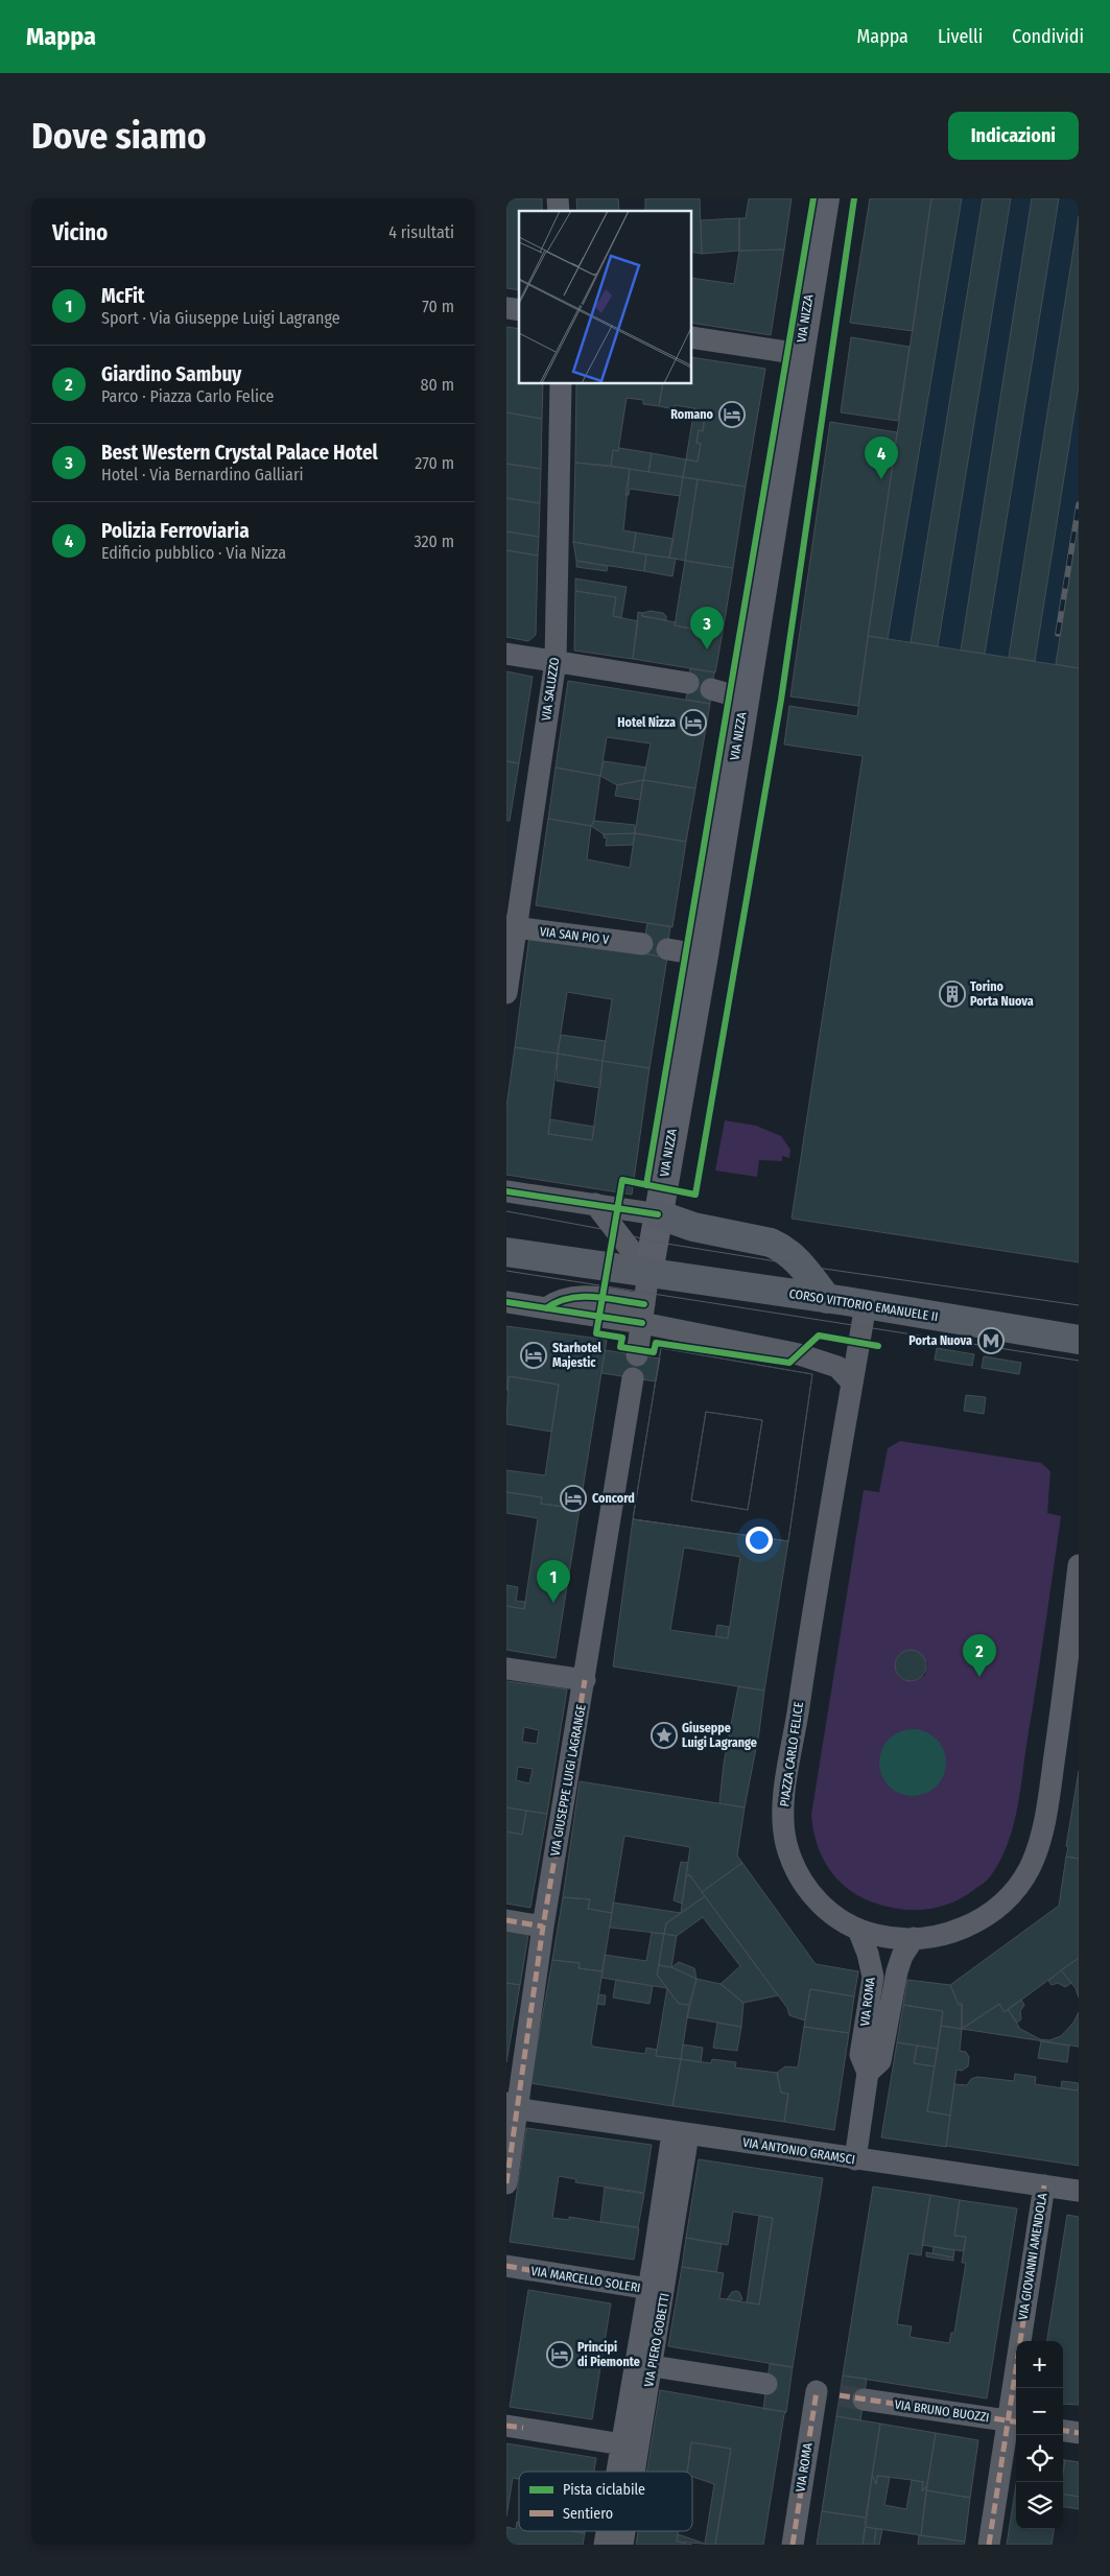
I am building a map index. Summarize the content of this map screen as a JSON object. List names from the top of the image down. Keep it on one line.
{"streets":{"main road":["CORSO VITTORIO EMANUELE II"],"street":["VIA NIZZA","VIA SALUZZO","VIA SAN PIO V","PIAZZA CARLO FELICE","VIA GIUSEPPE LUIGI LAGRANGE","VIA ROMA","VIA ANTONIO GRAMSCI","VIA GIOVANNI AMENDOLA","VIA MARCELLO SOLERI","VIA PIERO GOBETTI","VIA BRUNO BUOZZI"]},"crossings":[["VIA NIZZA","CORSO VITTORIO EMANUELE II"],["VIA SALUZZO","VIA SAN PIO V"],["CORSO VITTORIO EMANUELE II","PIAZZA CARLO FELICE"],["PIAZZA CARLO FELICE","VIA ROMA"],["VIA GIUSEPPE LUIGI LAGRANGE","VIA ANTONIO GRAMSCI"],["VIA ROMA","VIA ANTONIO GRAMSCI"],["VIA ANTONIO GRAMSCI","VIA GIOVANNI AMENDOLA"],["VIA ANTONIO GRAMSCI","VIA PIERO GOBETTI"],["VIA GIOVANNI AMENDOLA","VIA BRUNO BUOZZI"],["VIA MARCELLO SOLERI","VIA PIERO GOBETTI"]],"places":{"hotel":["Romano","Hotel Nizza","Starhotel Majestic","Concord","Principi di Piemonte"],"building":["Torino Porta Nuova"],"metro station":["Porta Nuova"],"place":["Giuseppe Luigi Lagrange"]},"legend":["Pista ciclabile","Sentiero"],"page":{"header":"Mappa","nav":["Mappa","Livelli","Condividi"],"buttons":"Indicazioni","title":"Dove siamo","heading":["Vicino","4 risultati"],"list":[{"mark":"1","name":"McFit","note":"Sport · Via Giuseppe Luigi Lagrange","value":"70 m"},{"mark":"2","name":"Giardino Sambuy","note":"Parco · Piazza Carlo Felice","value":"80 m"},{"mark":"3","name":"Best Western Crystal Palace Hotel","note":"Hotel · Via Bernardino Galliari","value":"270 m"},{"mark":"4","name":"Polizia Ferroviaria","note":"Edificio pubblico · Via Nizza","value":"320 m"}],"pins":["4","3","1","2"],"map_buttons":["+","−"]}}
